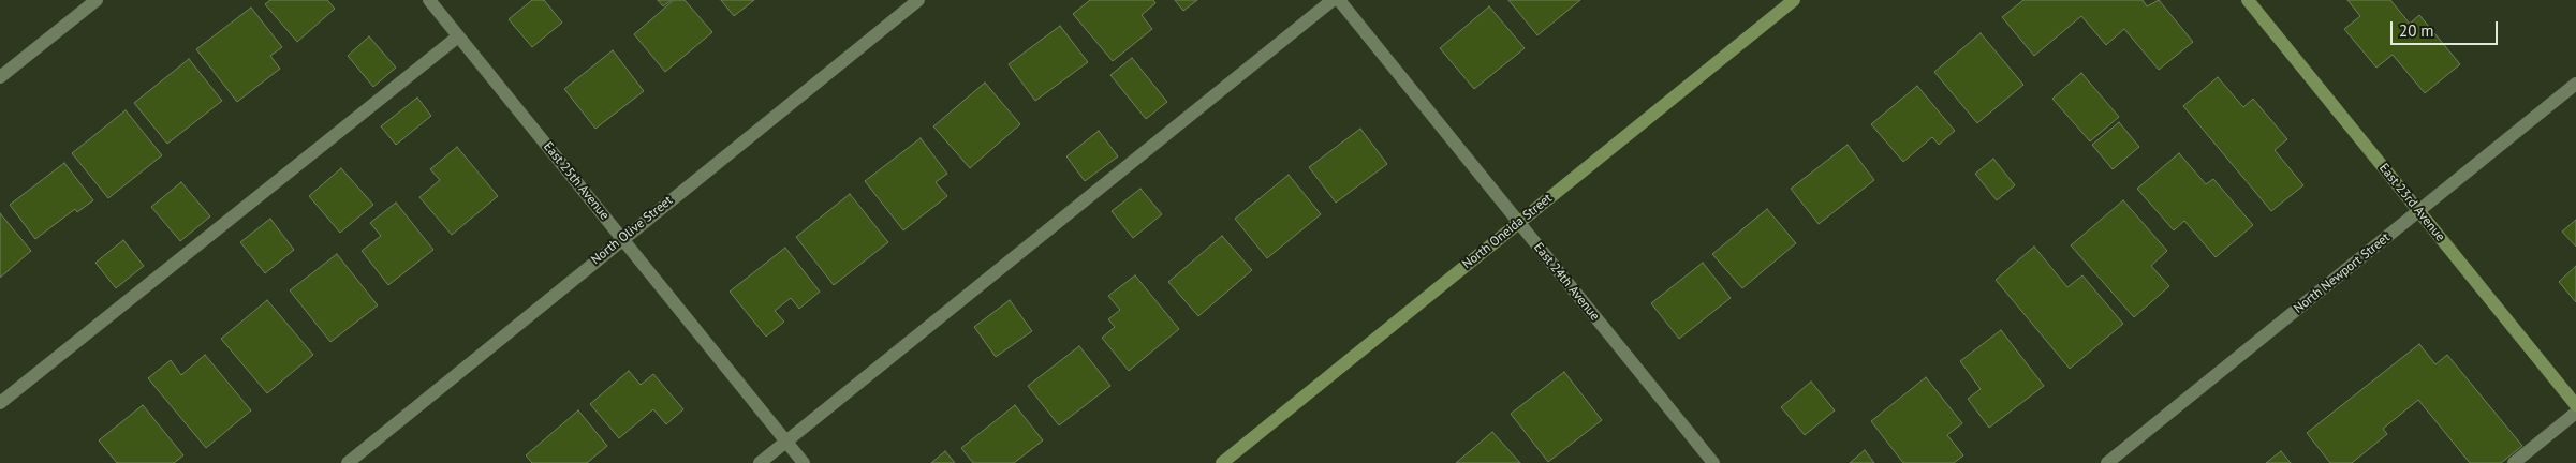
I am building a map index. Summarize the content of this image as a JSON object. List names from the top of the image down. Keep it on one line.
{"streets":{"street":["East 25th Avenue","East 23rd Avenue","North Olive Street","North Oneida Street","North Newport Street","East 24th Avenue"]},"crossings":[["East 25th Avenue","North Olive Street"],["East 23rd Avenue","North Newport Street"],["North Oneida Street","East 24th Avenue"]],"scale_bar":"20 m"}
